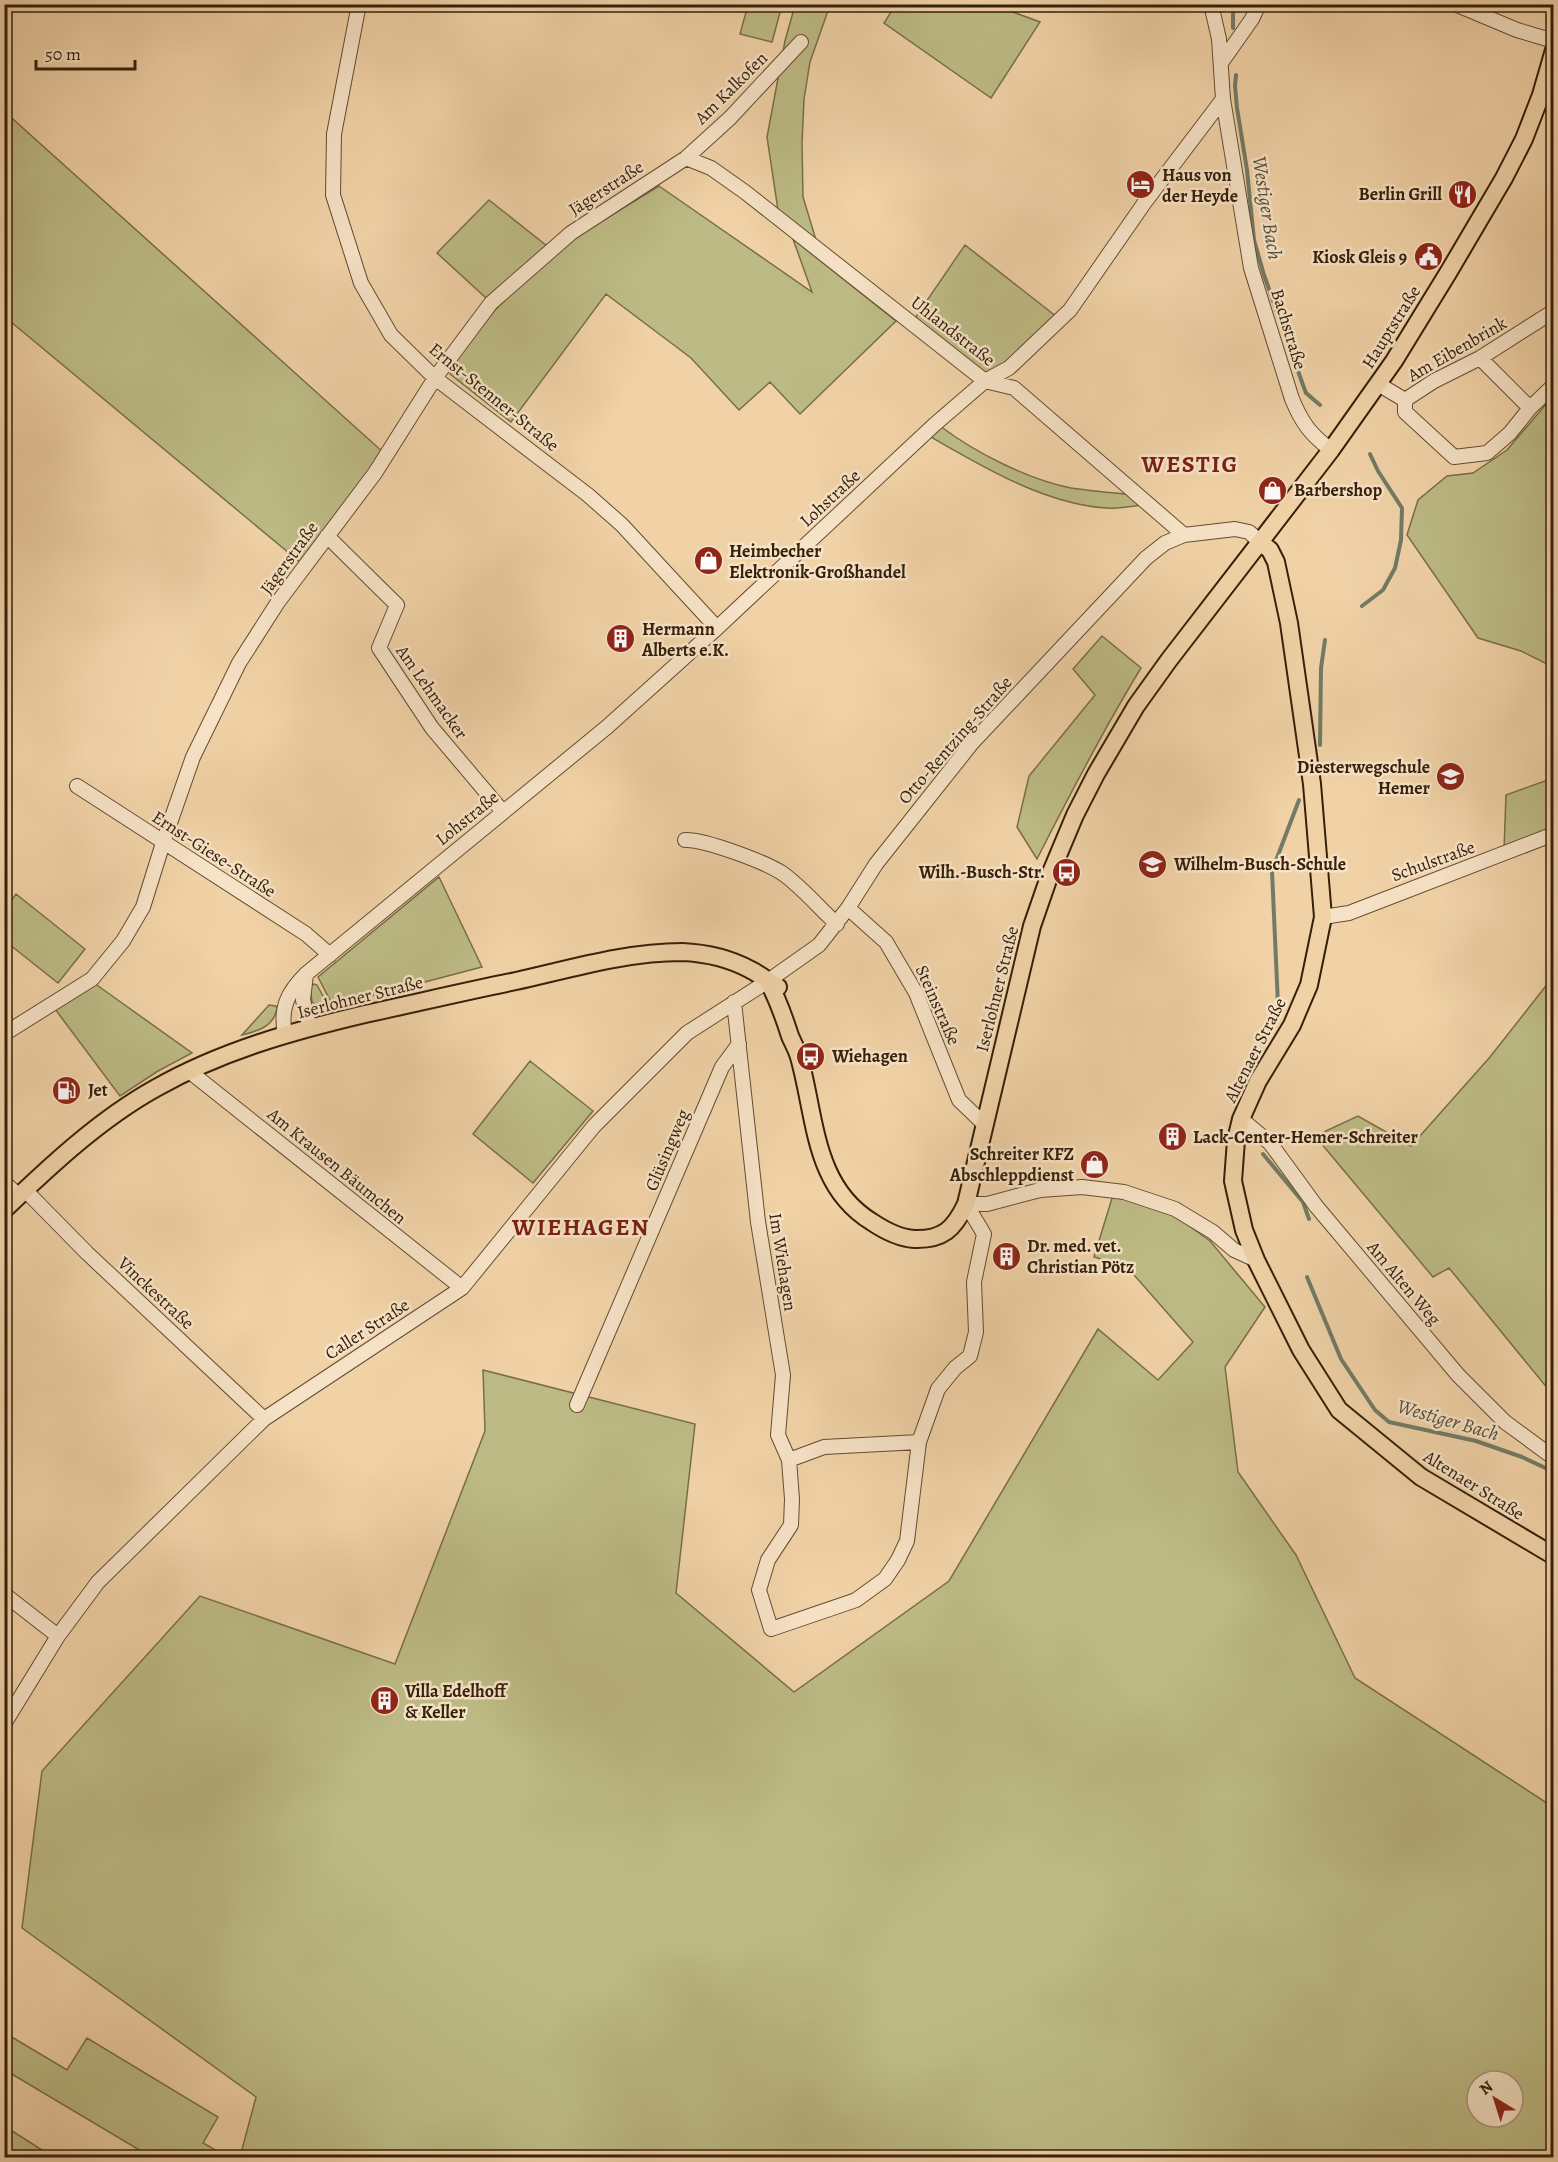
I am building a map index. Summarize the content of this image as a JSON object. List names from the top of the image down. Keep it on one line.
{"streets":{"main road":["Hauptstraße","Iserlohner Straße","Altenaer Straße"],"street":["Am Kalkofen","Jägerstraße","Bachstraße","Uhlandstraße","Am Eibenbrink","Ernst-Stenner-Straße","Lohstraße","Am Lehmacker","Otto-Rentzing-Straße","Ernst-Giese-Straße","Schulstraße","Steinstraße","Glüsingweg","Am Krausen Bäumchen","Im Wiehagen","Am Alten Weg","Vinckestraße","Caller Straße"]},"crossings":[["Am Kalkofen","Jägerstraße"],["Am Kalkofen","Uhlandstraße"],["Jägerstraße","Uhlandstraße"],["Jägerstraße","Ernst-Stenner-Straße"],["Jägerstraße","Am Lehmacker"],["Jägerstraße","Ernst-Giese-Straße"],["Hauptstraße","Bachstraße"],["Hauptstraße","Am Eibenbrink"],["Hauptstraße","Iserlohner Straße"],["Hauptstraße","Altenaer Straße"],["Bachstraße","Lohstraße"],["Uhlandstraße","Lohstraße"],["Uhlandstraße","Otto-Rentzing-Straße"],["Ernst-Stenner-Straße","Lohstraße"],["Lohstraße","Am Lehmacker"],["Lohstraße","Ernst-Giese-Straße"],["Lohstraße","Iserlohner Straße"],["Otto-Rentzing-Straße","Iserlohner Straße"],["Otto-Rentzing-Straße","Steinstraße"],["Otto-Rentzing-Straße","Caller Straße"],["Schulstraße","Altenaer Straße"],["Iserlohner Straße","Steinstraße"],["Iserlohner Straße","Altenaer Straße"],["Iserlohner Straße","Am Krausen Bäumchen"],["Iserlohner Straße","Vinckestraße"],["Iserlohner Straße","Caller Straße"],["Altenaer Straße","Am Alten Weg"],["Glüsingweg","Im Wiehagen"],["Am Krausen Bäumchen","Caller Straße"],["Im Wiehagen","Caller Straße"],["Vinckestraße","Caller Straße"]],"districts":["WESTIG","WIEHAGEN"],"water":["Westiger Bach"],"places":{"hotel":["Haus von der Heyde"],"restaurant":["Berlin Grill"],"public building":["Kiosk Gleis 9"],"shop":["Barbershop","Heimbecher Elektronik-Großhandel","Schreiter KFZ Abschleppdienst"],"building":["Hermann Alberts e.K.","Lack-Center-Hemer-Schreiter","Dr. med. vet. Christian Pötz","Villa Edelhoff & Keller"],"school or university":["Diesterwegschule Hemer","Wilhelm-Busch-Schule"],"bus stop":["Wilh.-Busch-Str.","Wiehagen"],"fuel station":["Jet"]},"scale_bar":"50 m","north":"top left"}
